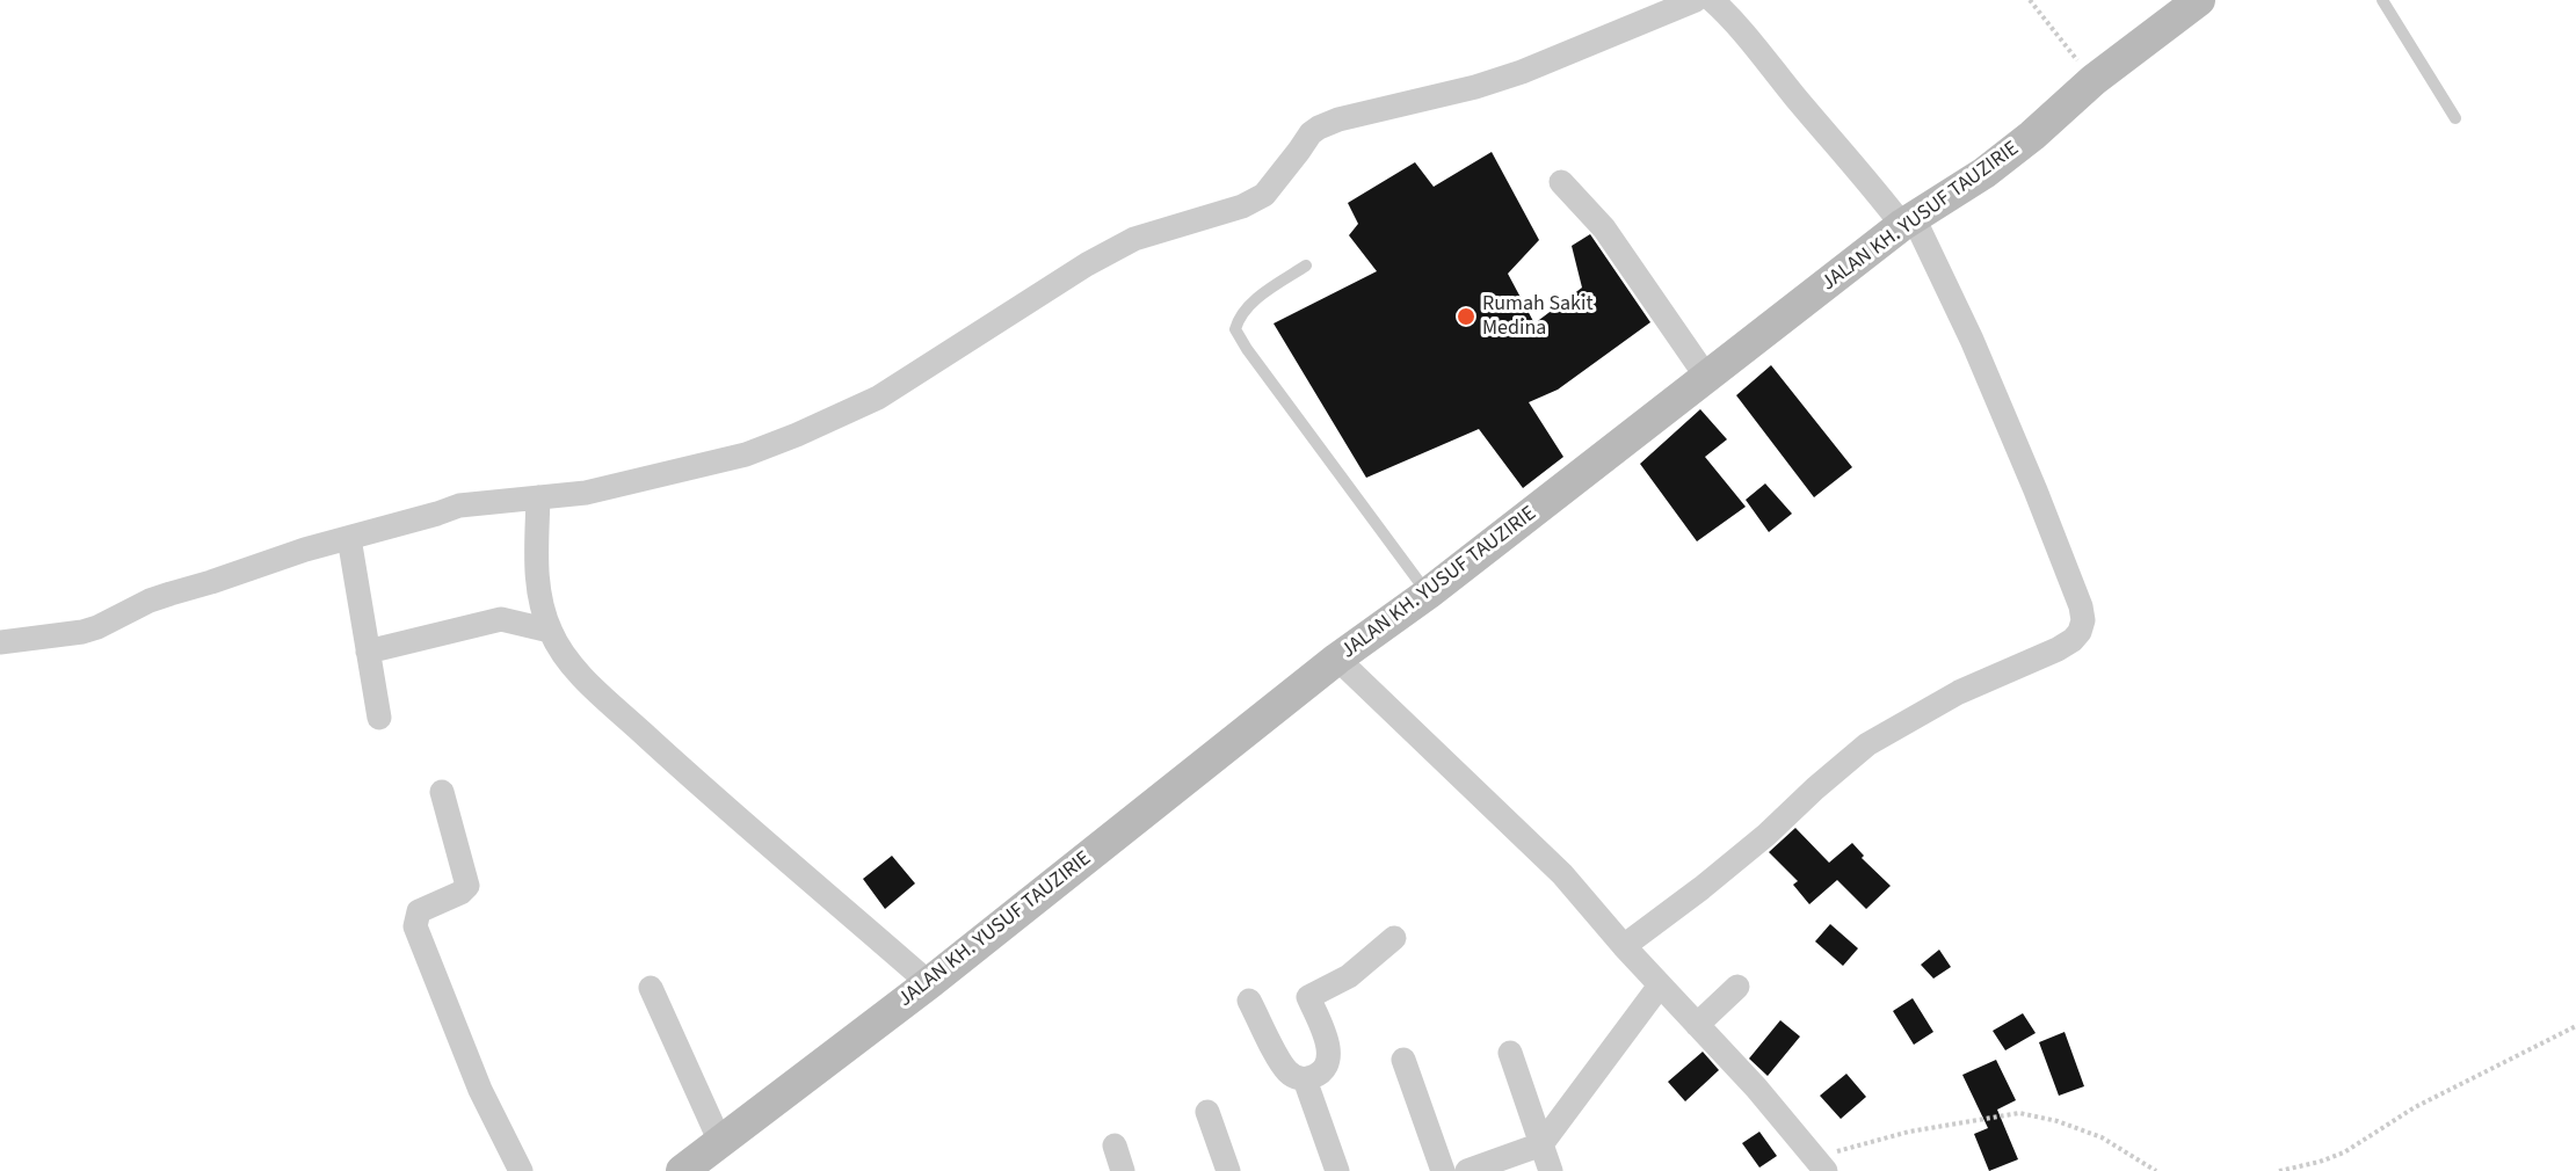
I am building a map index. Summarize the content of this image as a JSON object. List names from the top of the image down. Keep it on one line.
{"streets":{"main road":["JALAN KH. YUSUF TAUZIRIE"]},"places":["Rumah Sakit Medina"]}
